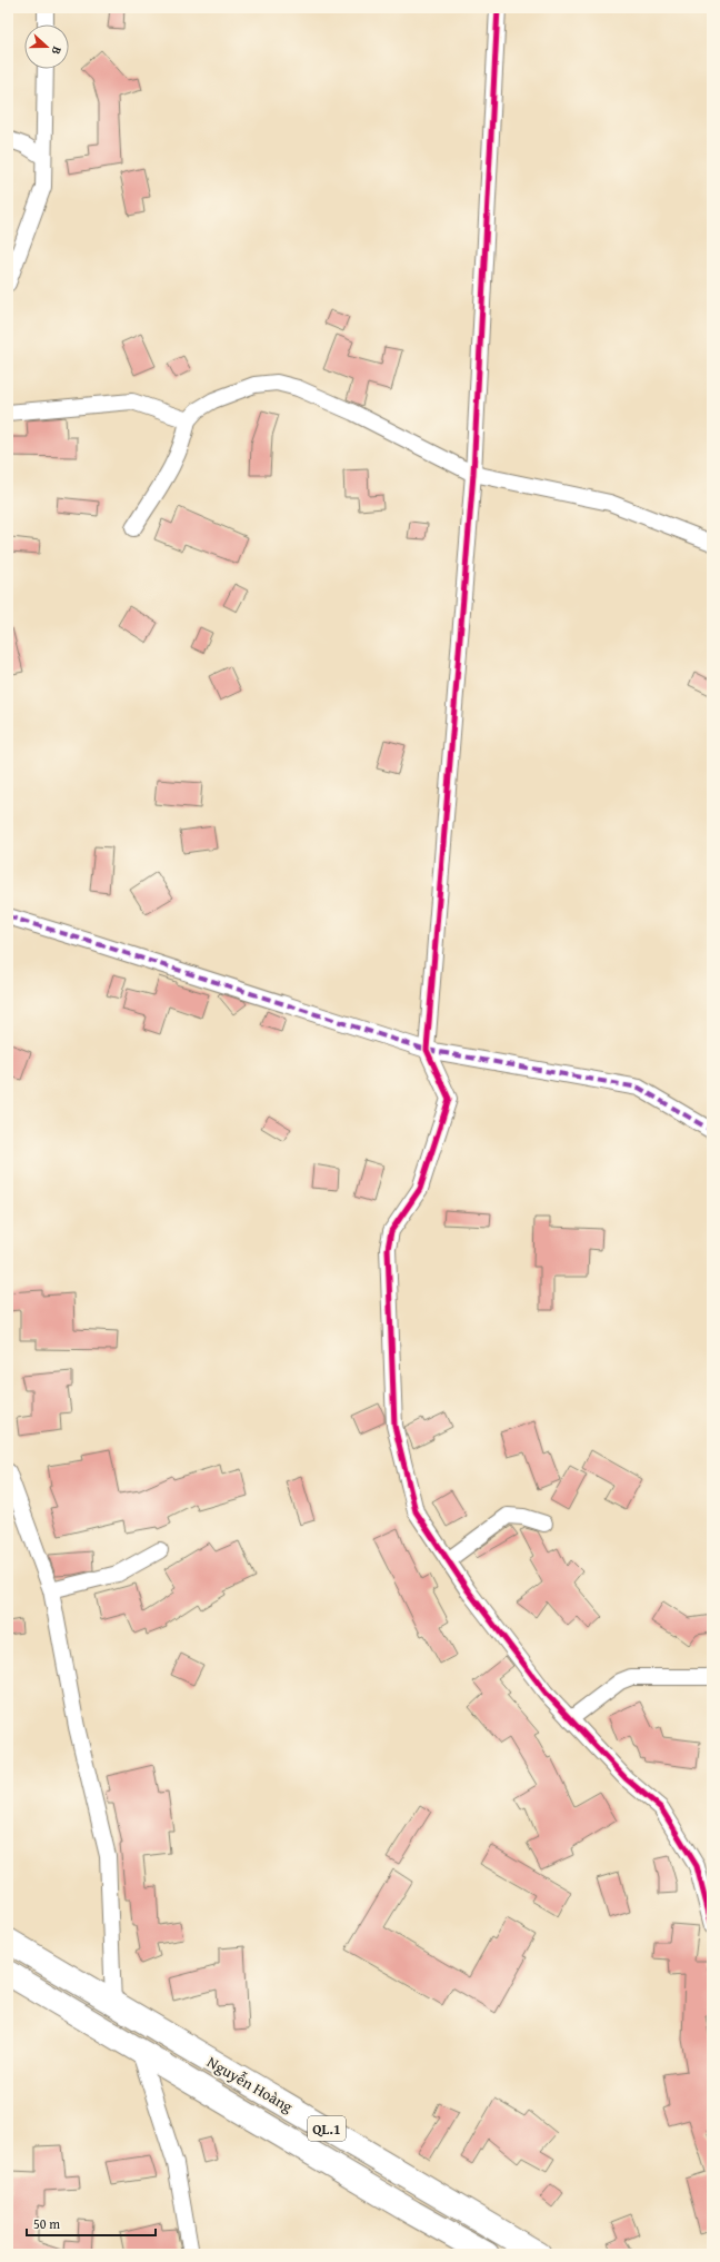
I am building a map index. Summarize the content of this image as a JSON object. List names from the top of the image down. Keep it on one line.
{"streets":{"highway":["Nguyễn Hoàng","QL.1"]},"scale_bar":"50 m","north":"right"}
